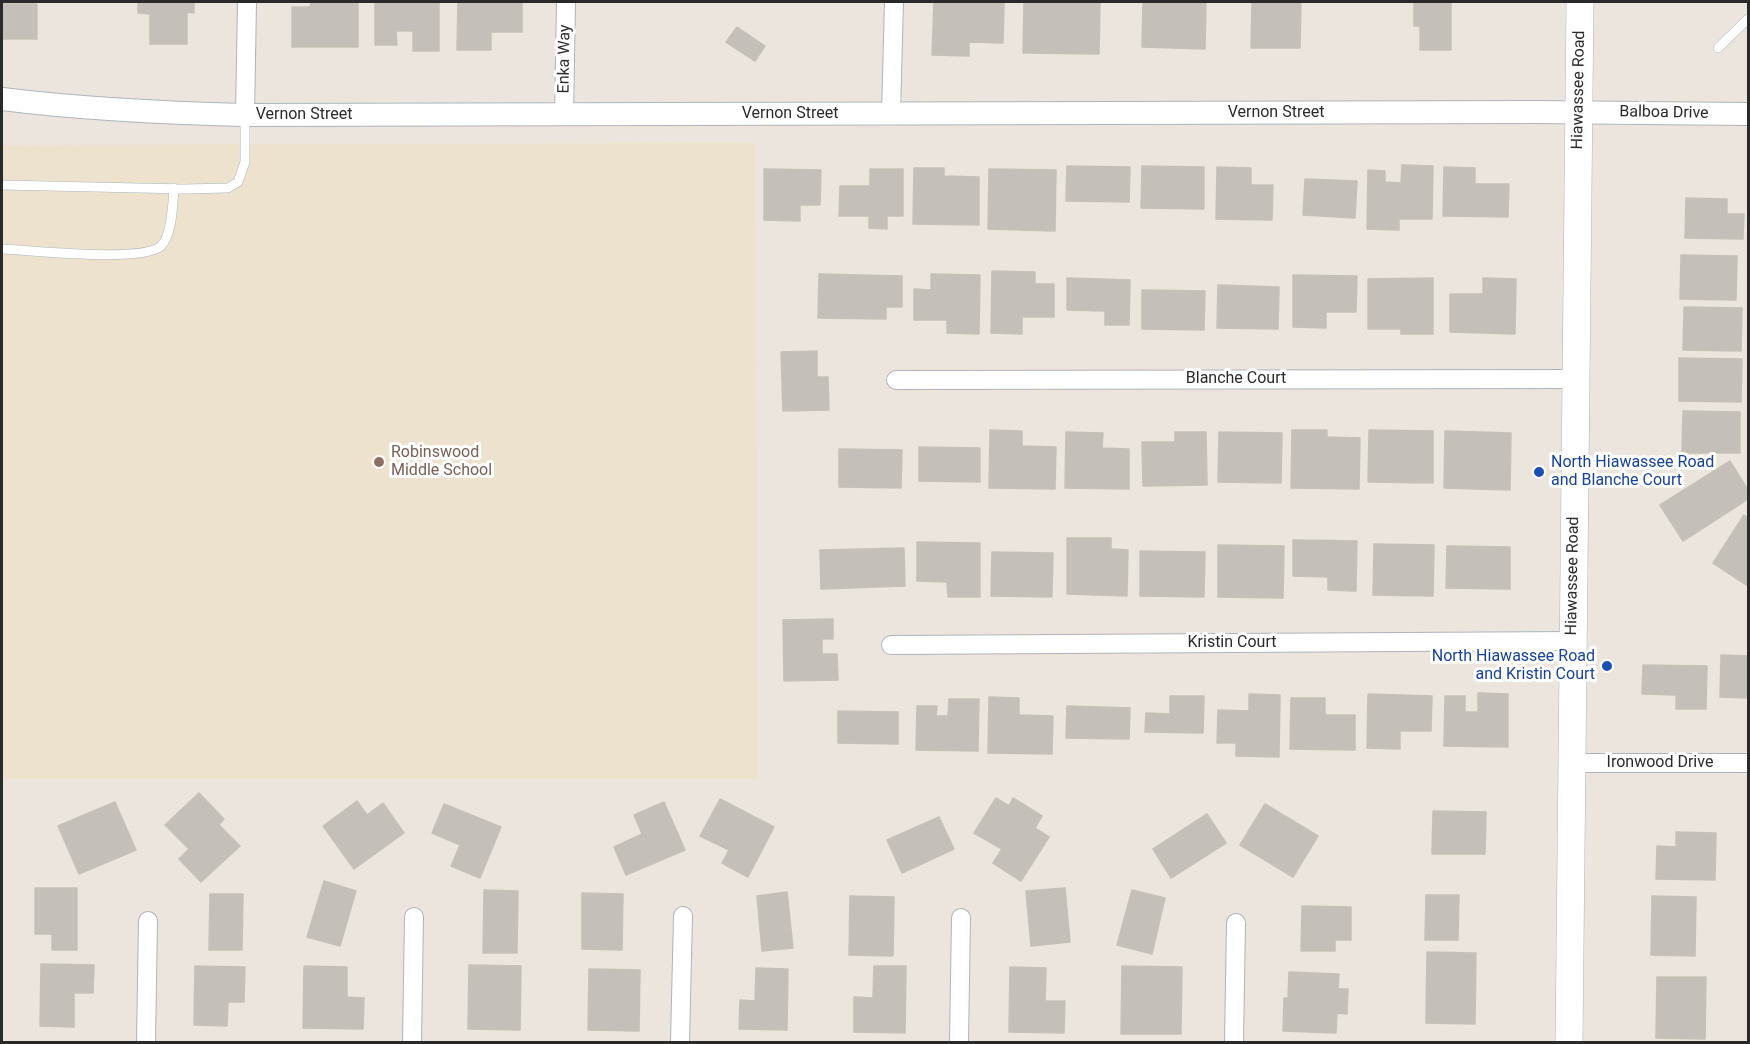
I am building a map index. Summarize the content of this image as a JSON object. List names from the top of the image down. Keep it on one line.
{"streets":{"main road":["Hiawassee Road"],"street":["Enka Way","Vernon Street","Balboa Drive","Blanche Court","Kristin Court","Ironwood Drive"]},"crossings":[["Enka Way","Vernon Street"],["Hiawassee Road","Vernon Street"],["Hiawassee Road","Balboa Drive"],["Hiawassee Road","Blanche Court"],["Hiawassee Road","Kristin Court"],["Hiawassee Road","Ironwood Drive"],["Vernon Street","Balboa Drive"]],"places":["Robinswood Middle School","North Hiawassee Road and Blanche Court","North Hiawassee Road and Kristin Court"]}
